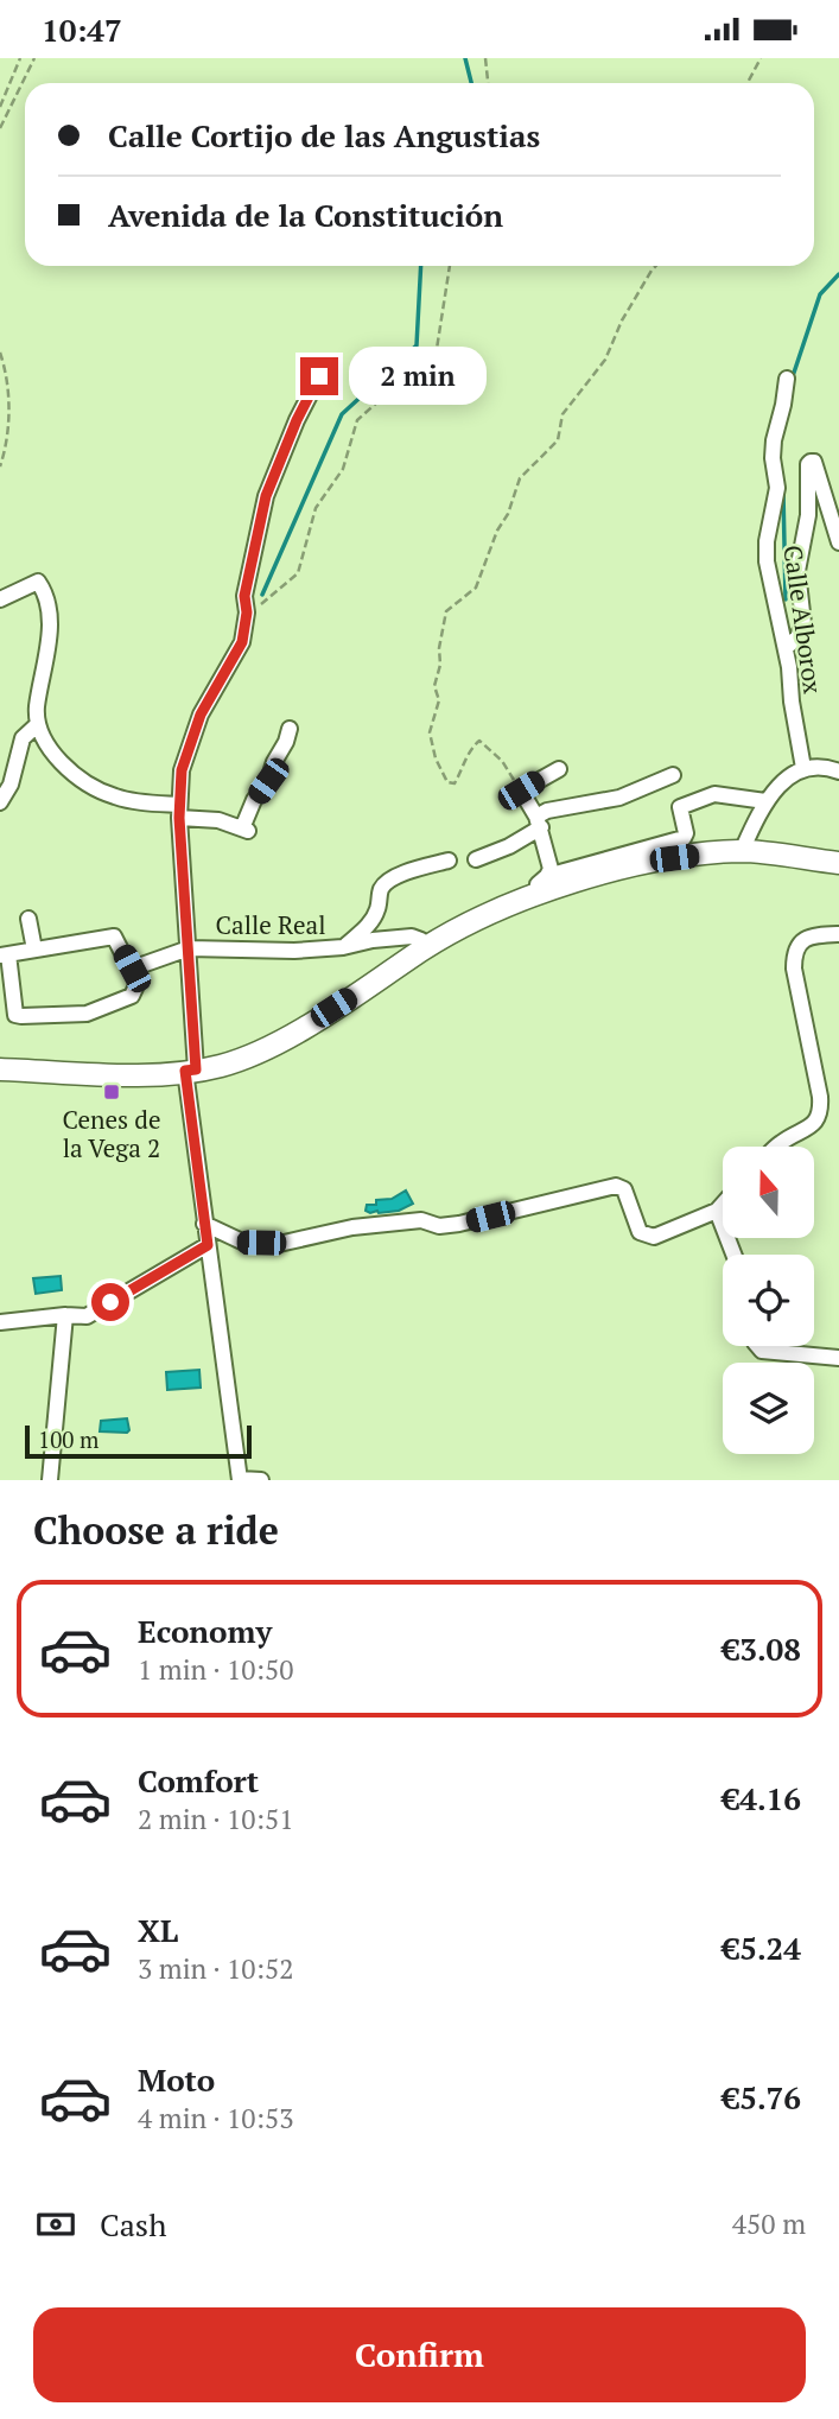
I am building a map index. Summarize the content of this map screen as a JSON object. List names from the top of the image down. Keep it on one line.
{"streets":{"street":["Calle Alborox","Calle Real"]},"places":{"transit":["Cenes de la Vega 2"]},"scale_bar":"100 m","north":"top","page":{"status":"10:47","banner":["Calle Cortijo de las Angustias","Avenida de la Constitución"],"bubble":"2 min","scale":"100 m","heading":"Choose a ride","list":[{"name":"Economy","note":"1 min · 10:50","value":"€3.08"},{"name":"Comfort","note":"2 min · 10:51","value":"€4.16"},{"name":"XL","note":"3 min · 10:52","value":"€5.24"},{"name":"Moto","note":"4 min · 10:53","value":"€5.76"}],"pay":["Cash","450 m"],"buttons":"Confirm"}}
